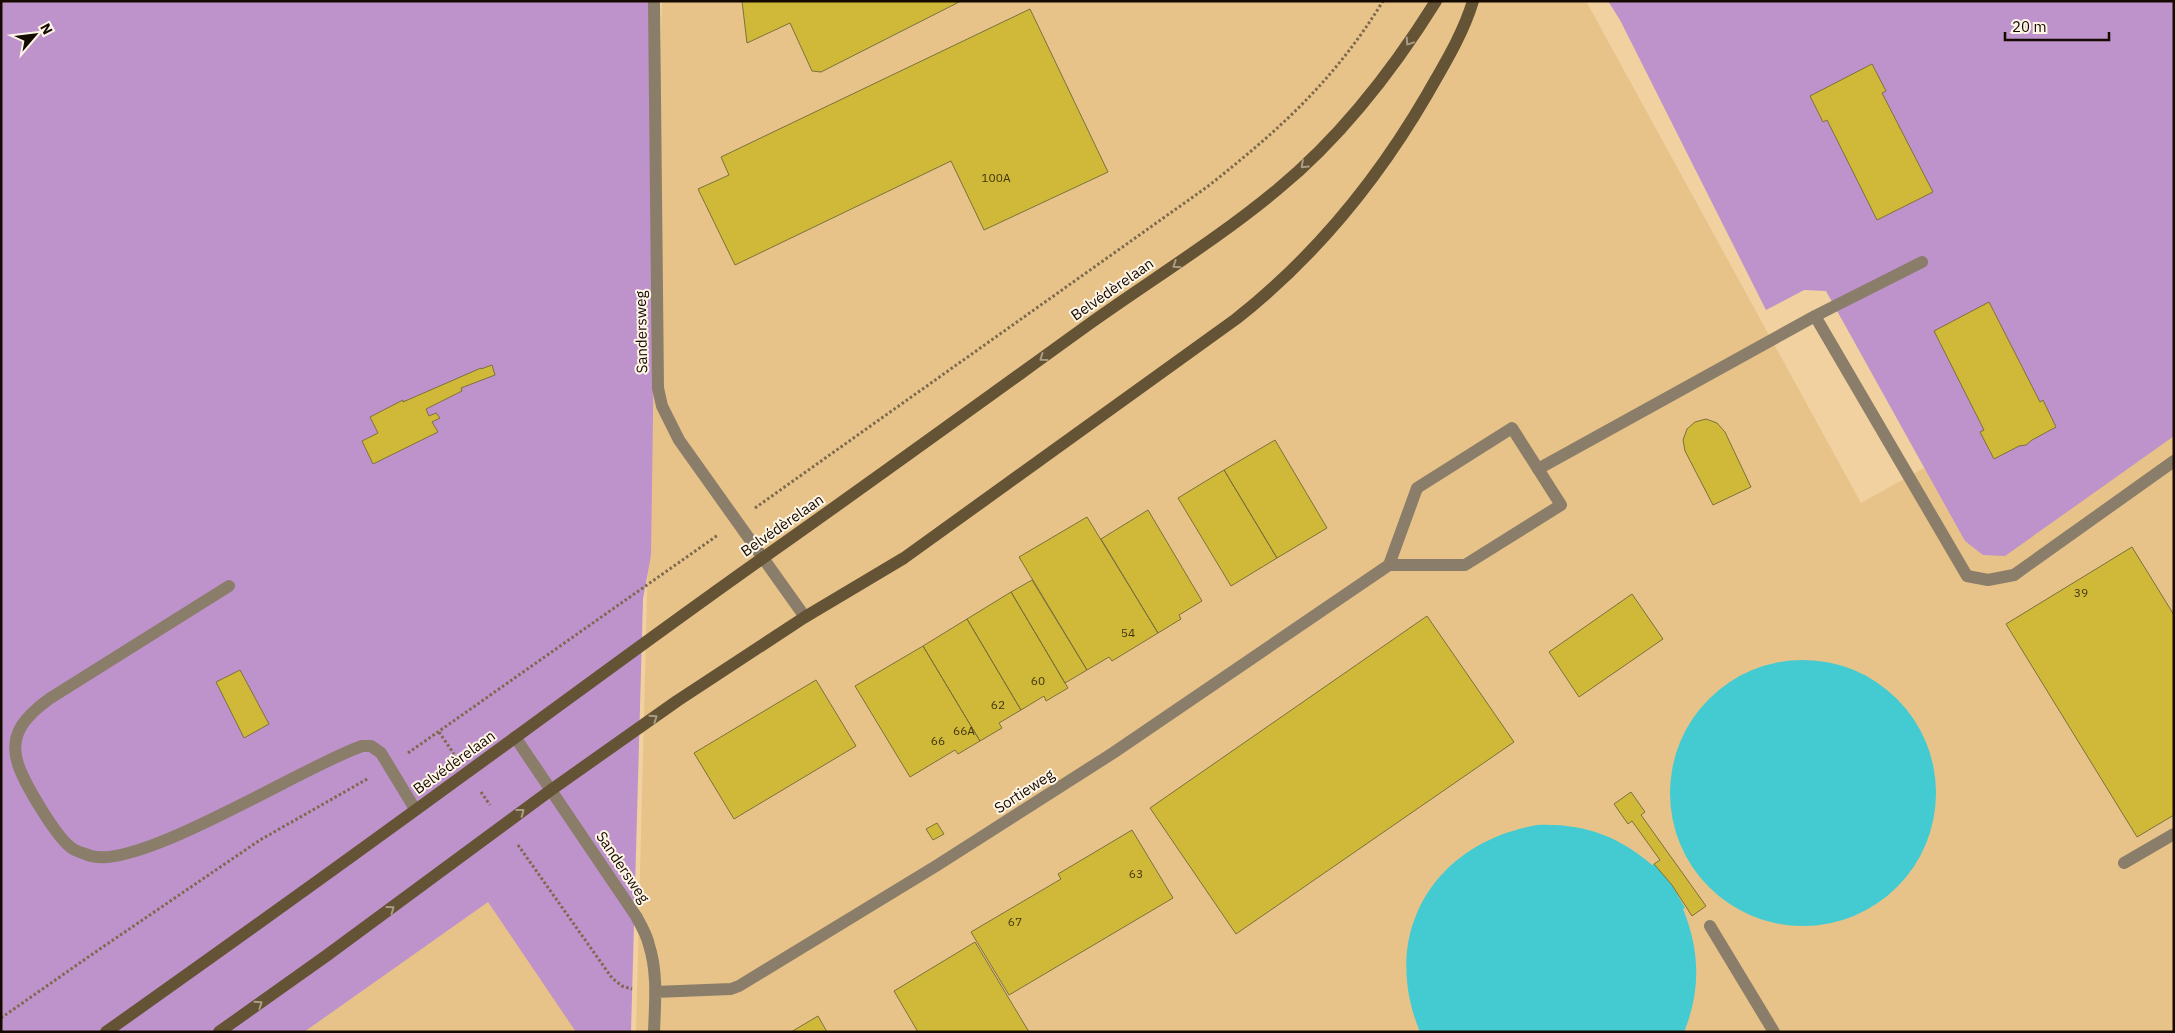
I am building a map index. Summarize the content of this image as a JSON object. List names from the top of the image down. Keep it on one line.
{"streets":{"main road":["Belvédèrelaan"],"street":["Sandersweg","Sortieweg"]},"crossings":[["Belvédèrelaan","Sandersweg"],["Sandersweg","Sortieweg"]],"house_numbers":["100A","39","54","60","62","66A","66","63","67"],"scale_bar":"20 m","north":"top right"}
